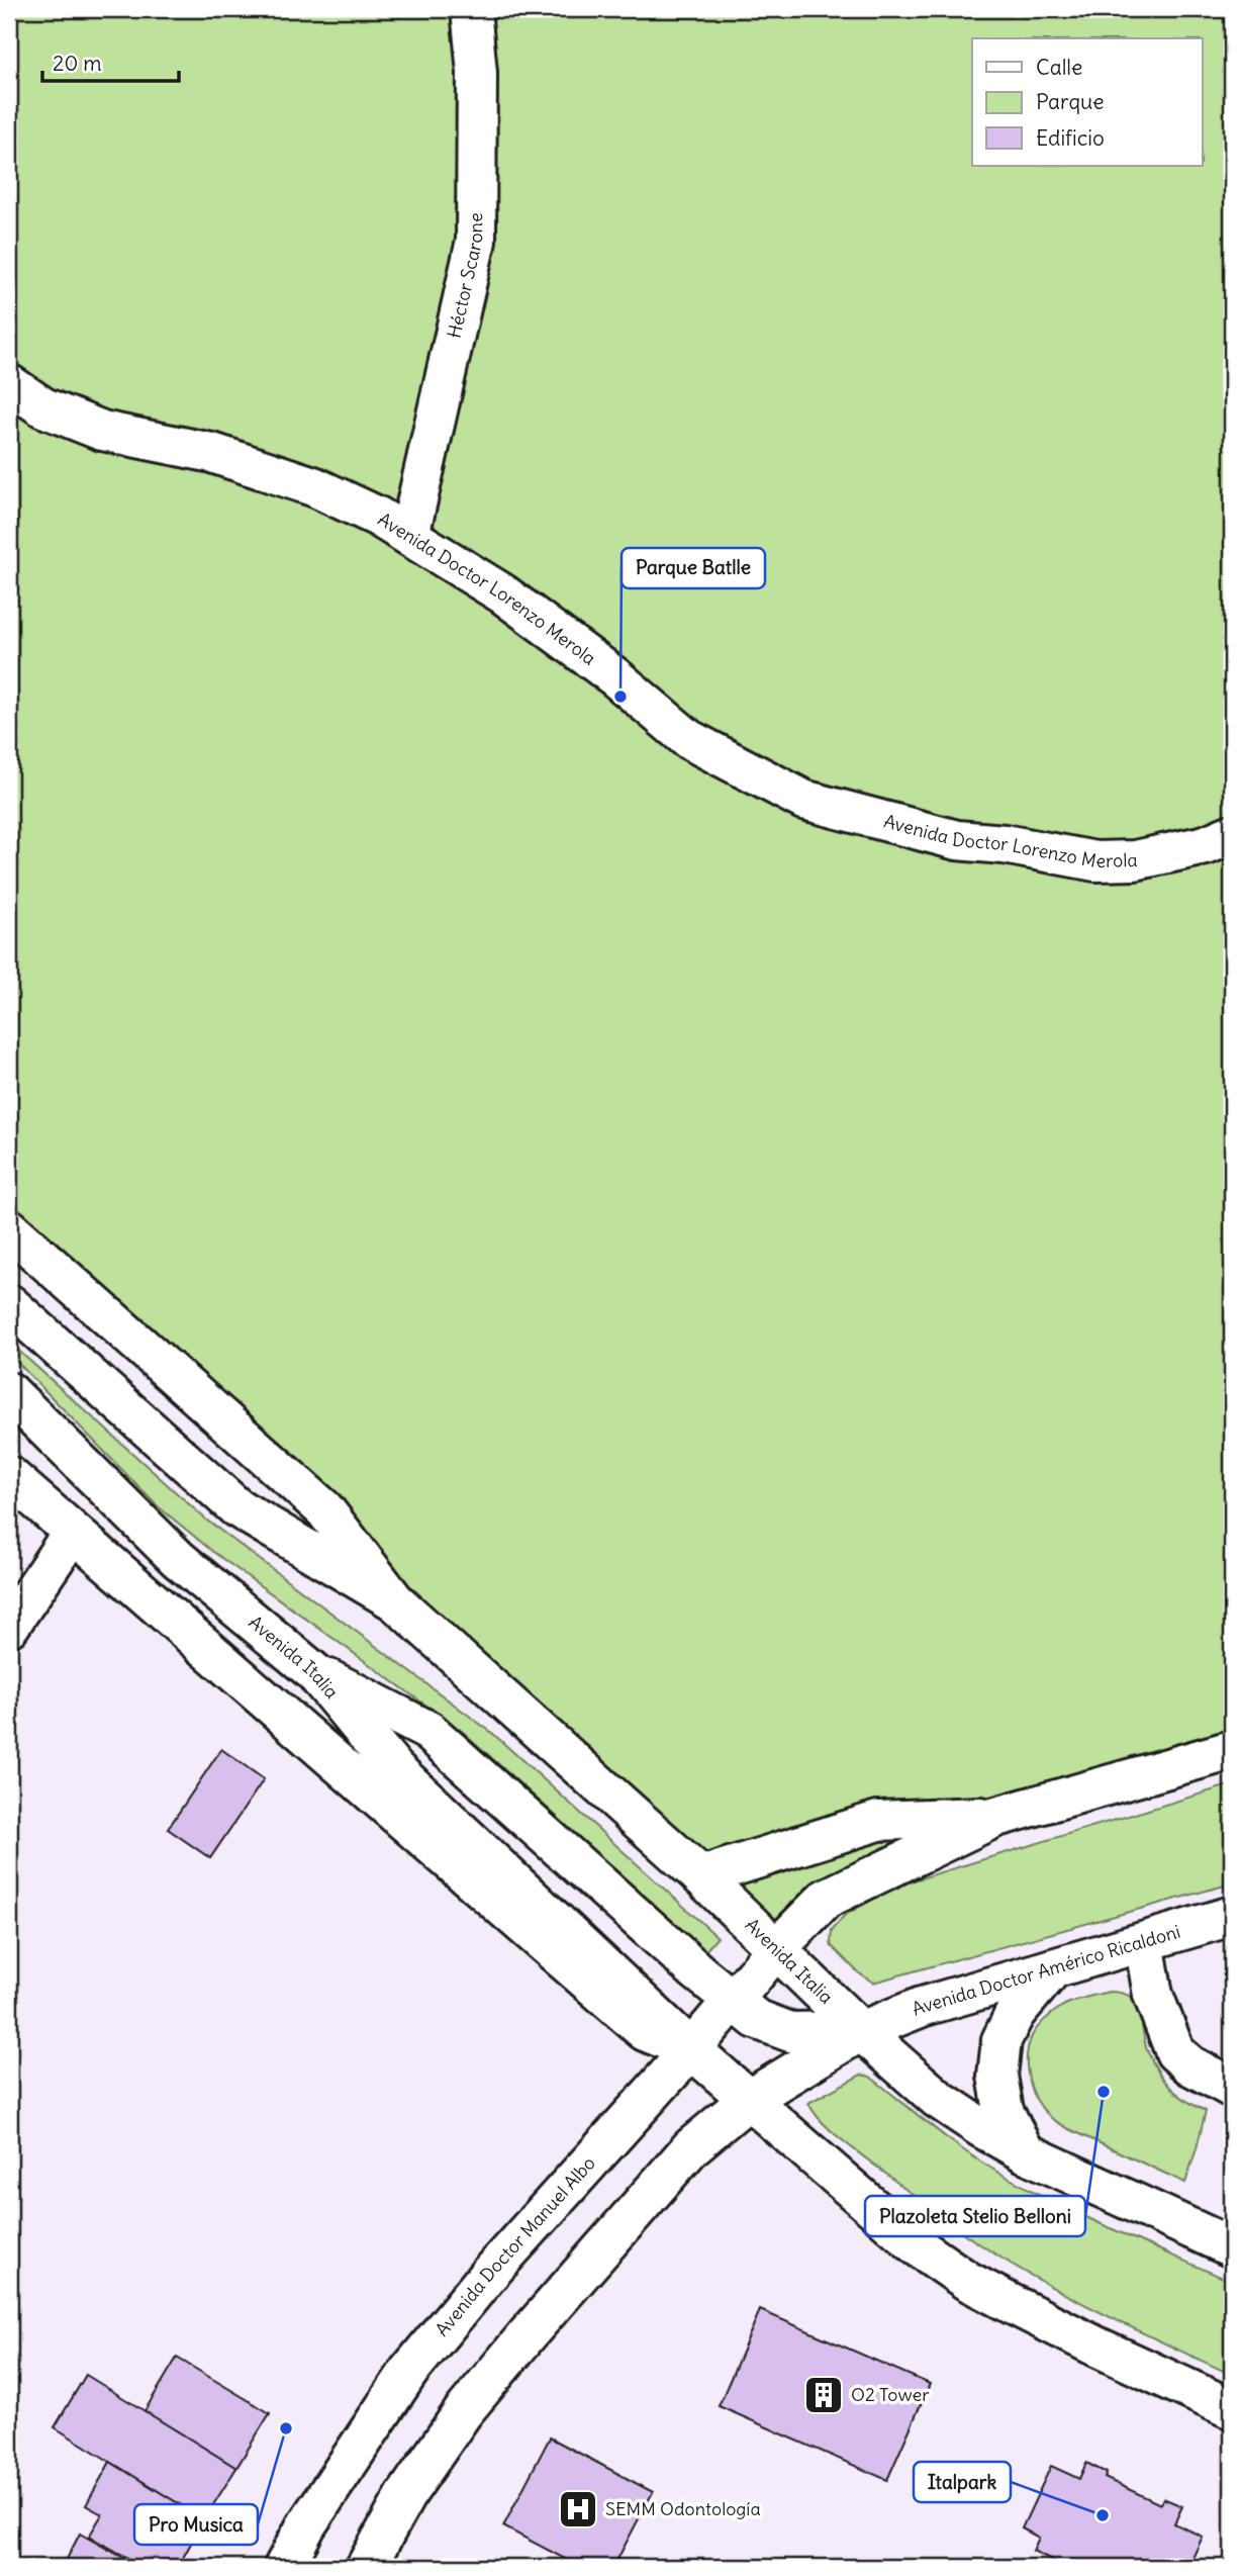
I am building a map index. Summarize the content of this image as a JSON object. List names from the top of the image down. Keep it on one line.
{"streets":{"street":["Héctor Scarone","Avenida Doctor Lorenzo Merola","Avenida Italia","Avenida Doctor Américo Ricaldoni","Avenida Doctor Manuel Albo"]},"crossings":[["Héctor Scarone","Avenida Doctor Lorenzo Merola"],["Avenida Italia","Avenida Doctor Américo Ricaldoni"],["Avenida Italia","Avenida Doctor Manuel Albo"]],"places":{"other":["Parque Batlle","Plazoleta Stelio Belloni","Pro Musica","Italpark"],"building":["O2 Tower"],"hospital":["SEMM Odontología"]},"legend":["Calle","Parque","Edificio"],"scale_bar":"20 m"}
